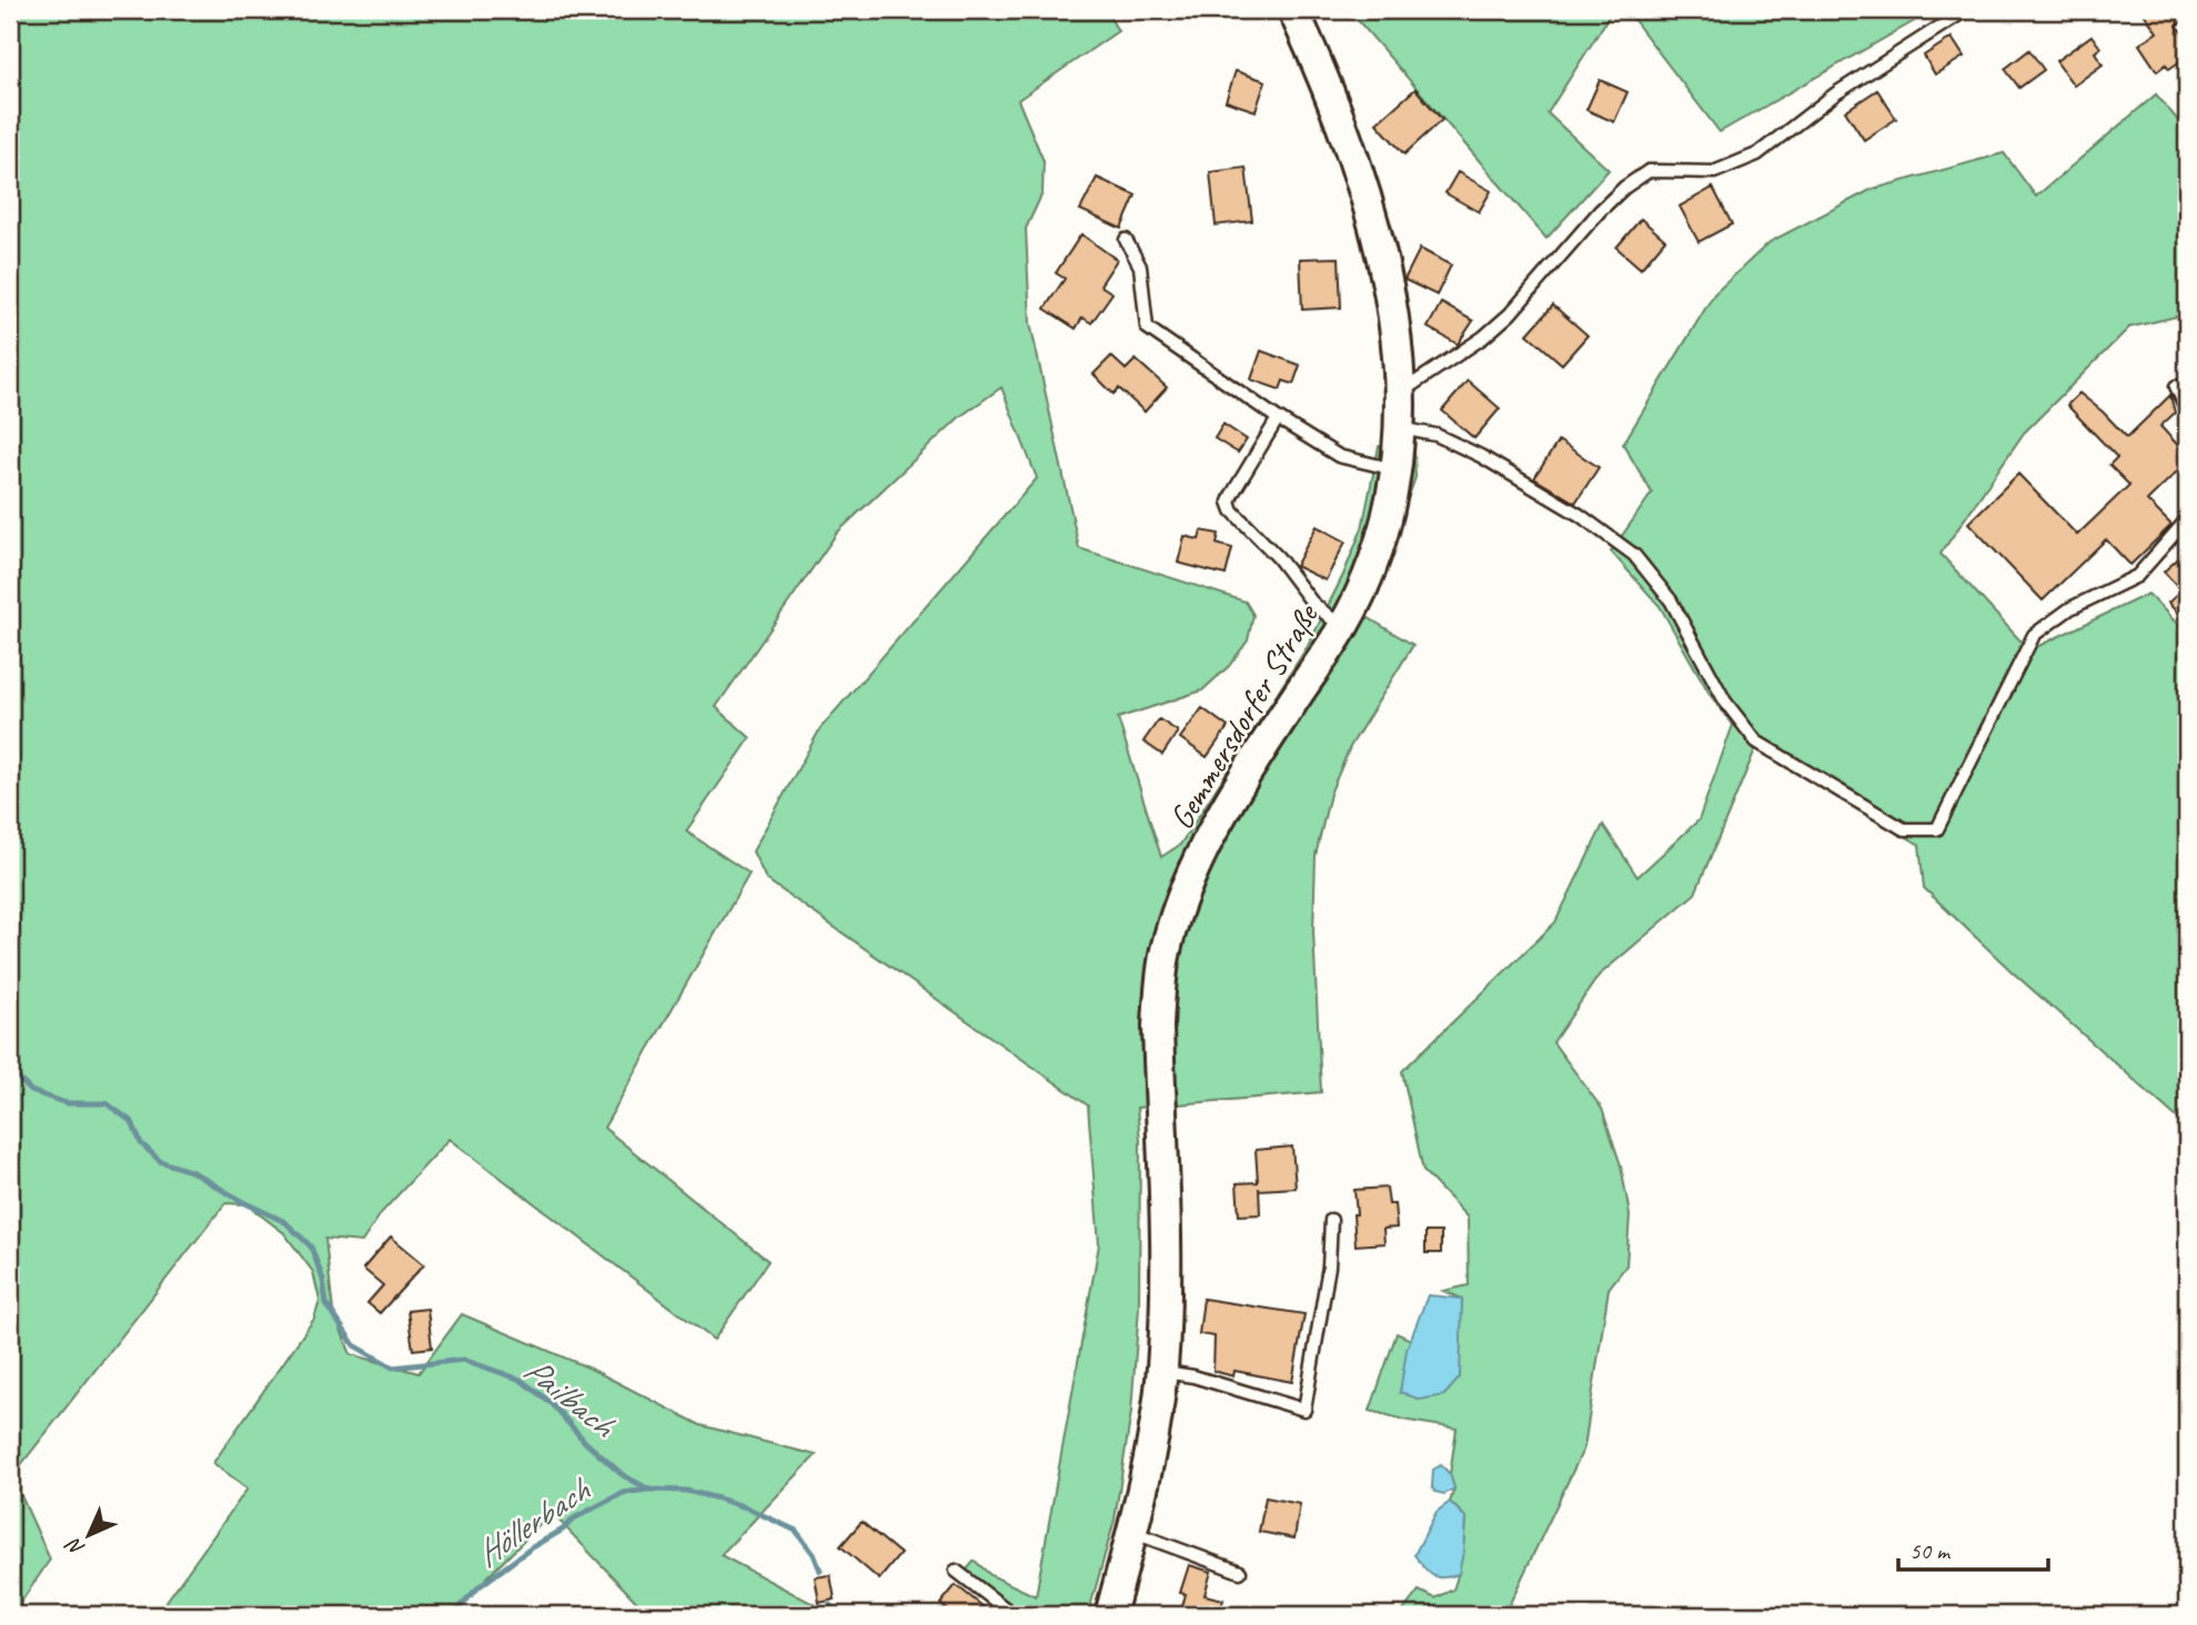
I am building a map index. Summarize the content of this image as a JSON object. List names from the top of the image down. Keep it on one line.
{"streets":{"main road":["Gemmersdorfer Straße"]},"water":["Pailbach","Höllerbach"],"scale_bar":"50 m","north":"bottom left"}
